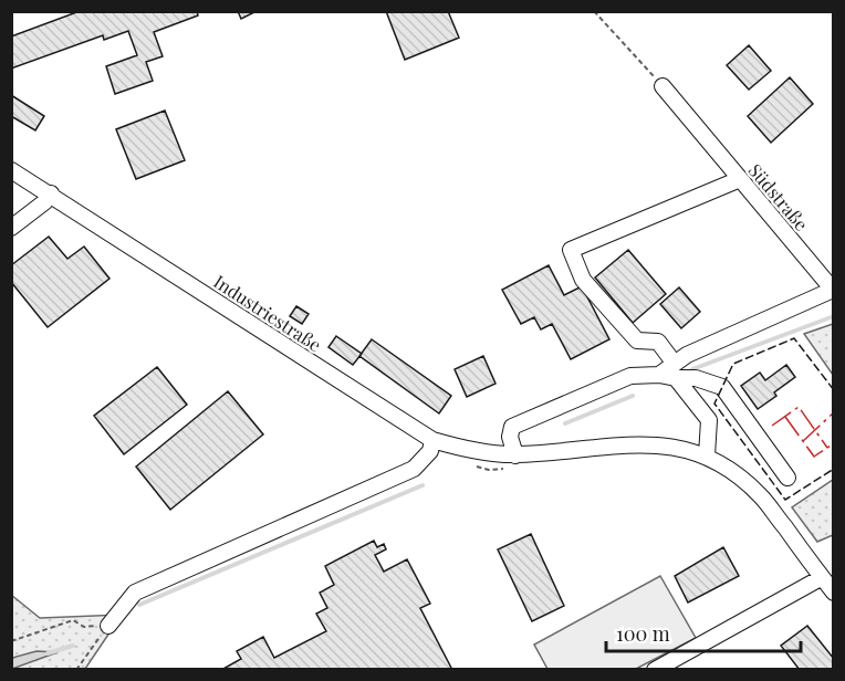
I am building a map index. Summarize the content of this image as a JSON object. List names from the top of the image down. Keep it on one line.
{"streets":{"street":["Südstraße","Industriestraße"]},"scale_bar":"100 m"}
